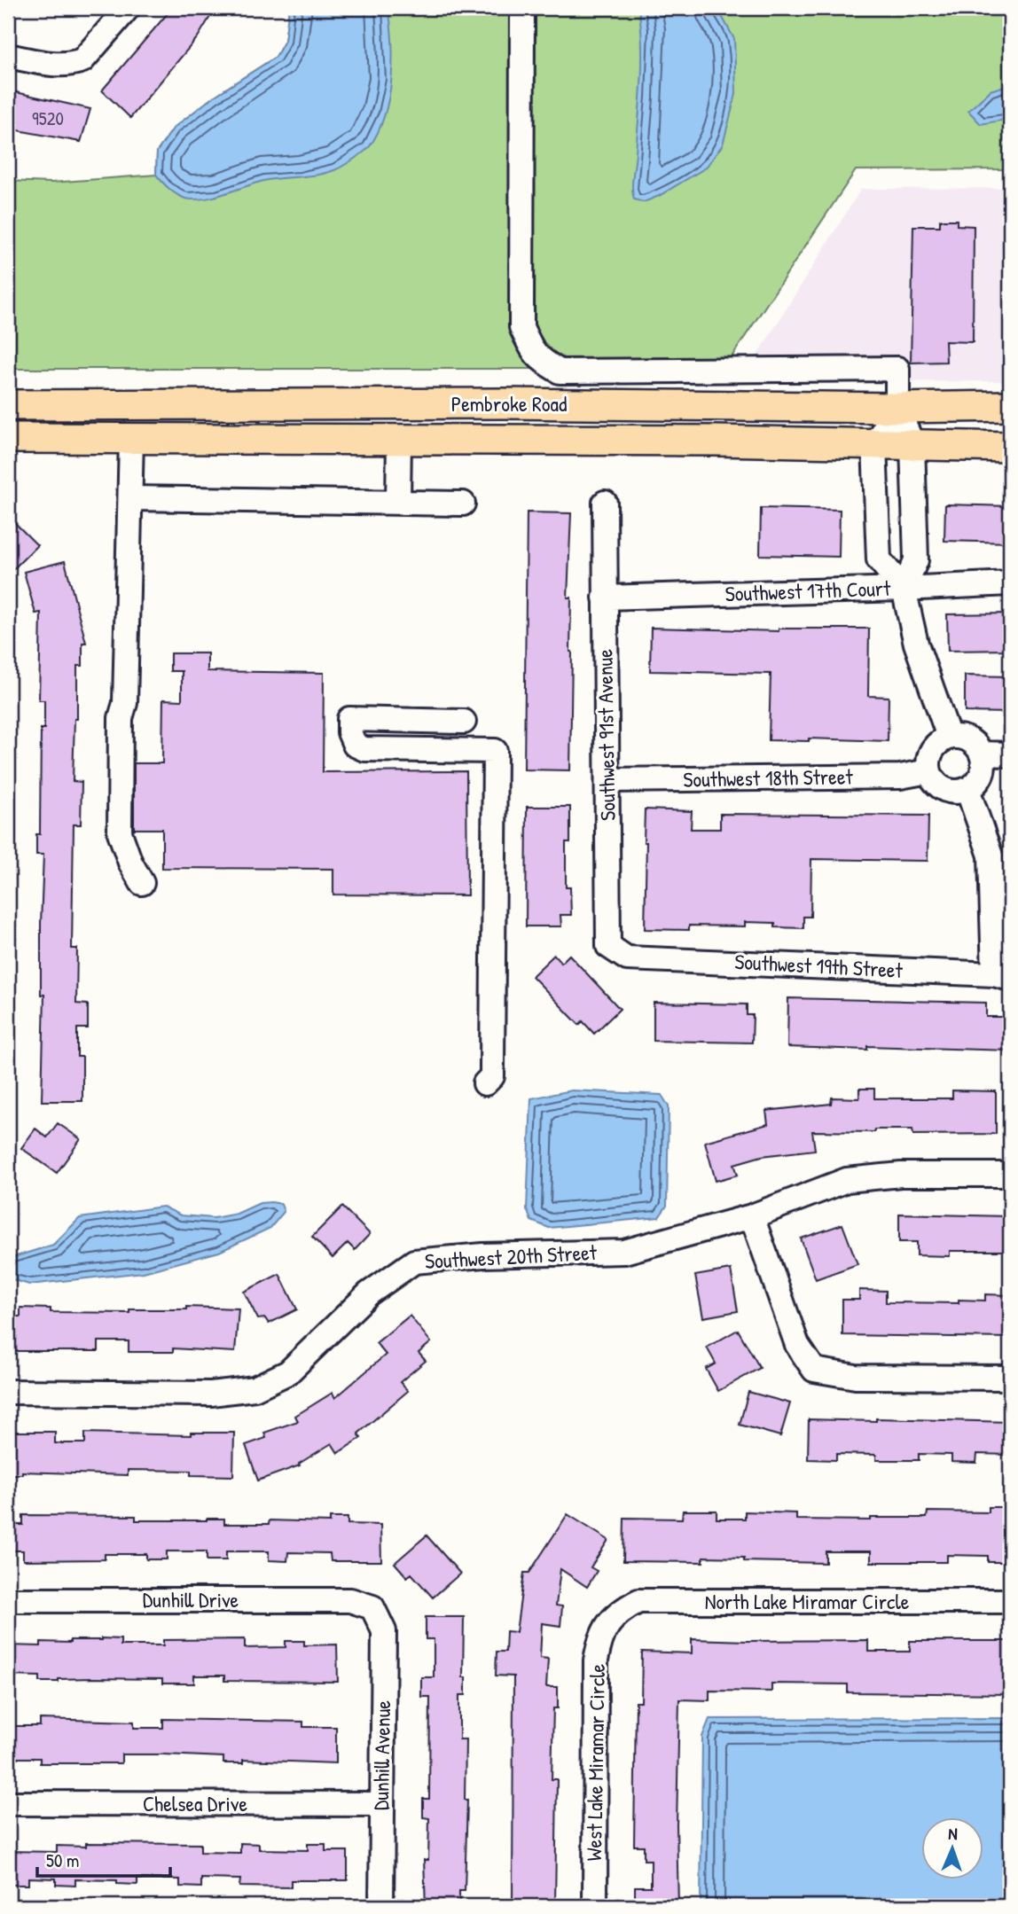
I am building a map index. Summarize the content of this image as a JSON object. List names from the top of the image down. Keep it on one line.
{"streets":{"main road":["Pembroke Road"],"street":["Southwest 17th Court","Southwest 91st Avenue","Southwest 18th Street","Southwest 19th Street","Southwest 20th Street","Dunhill Drive","North Lake Miramar Circle","Dunhill Avenue","West Lake Miramar Circle","Chelsea Drive"]},"crossings":[["Southwest 17th Court","Southwest 91st Avenue"],["Southwest 91st Avenue","Southwest 18th Street"],["Southwest 91st Avenue","Southwest 19th Street"],["Dunhill Drive","Dunhill Avenue"],["North Lake Miramar Circle","West Lake Miramar Circle"],["Dunhill Avenue","Chelsea Drive"]],"house_numbers":["9520"],"scale_bar":"50 m","north":"top"}
